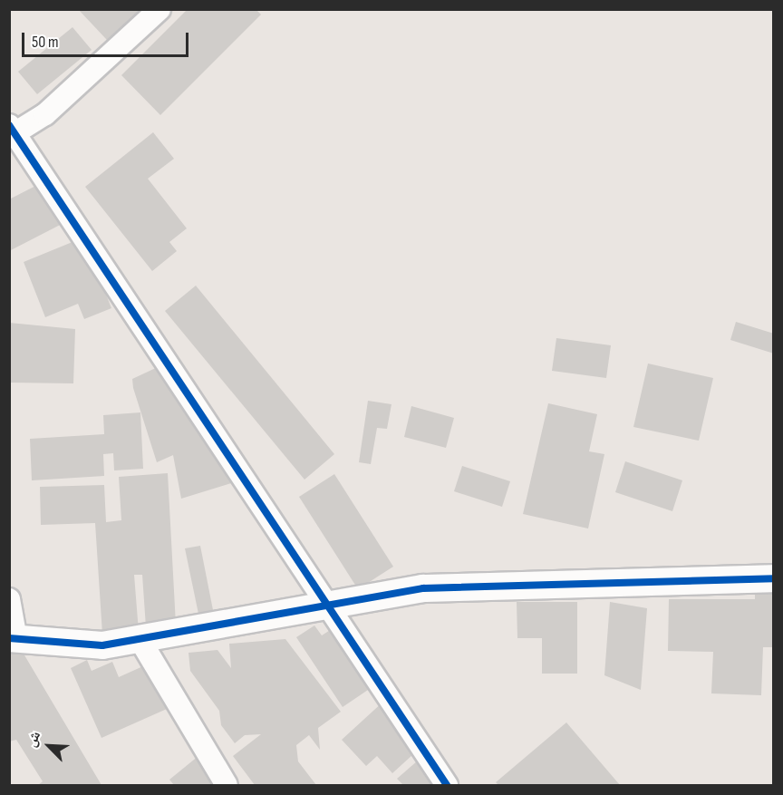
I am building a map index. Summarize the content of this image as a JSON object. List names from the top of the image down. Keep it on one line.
{"scale_bar":"50 m","north":"top left"}
